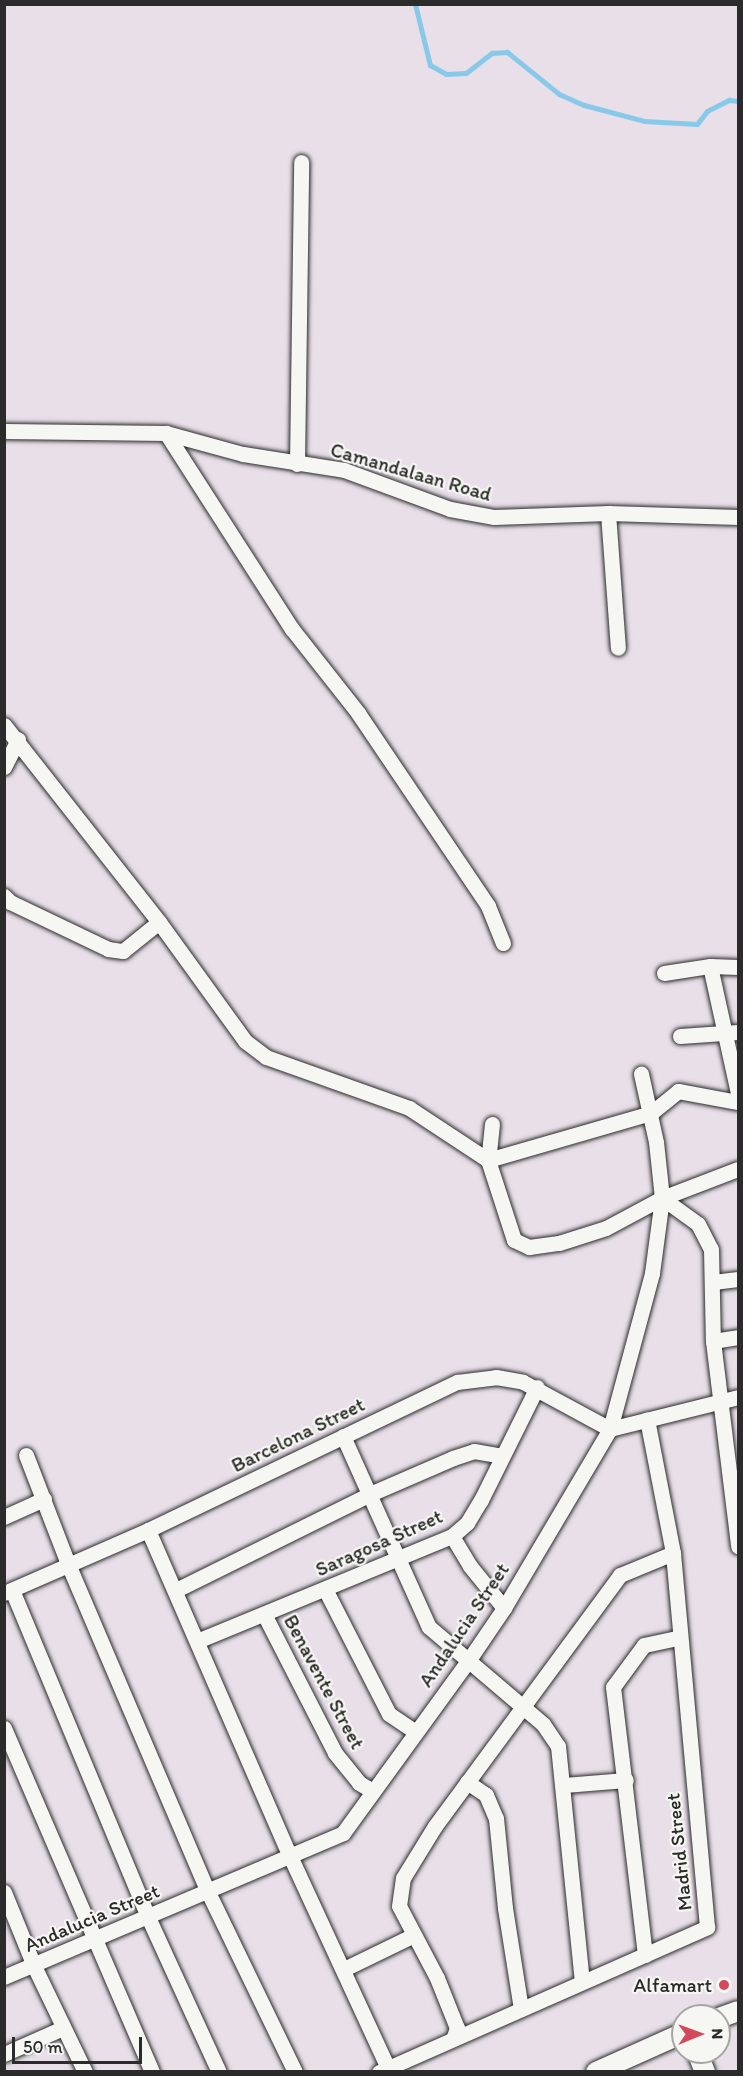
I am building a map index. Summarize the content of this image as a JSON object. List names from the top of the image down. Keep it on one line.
{"streets":{"street":["Camandalaan Road","Barcelona Street","Saragosa Street","Andalucia Street","Benavente Street","Madrid Street"]},"crossings":[["Barcelona Street","Saragosa Street"],["Barcelona Street","Andalucia Street"],["Saragosa Street","Benavente Street"],["Andalucia Street","Benavente Street"]],"places":["Alfamart"],"scale_bar":"50 m","north":"right"}
